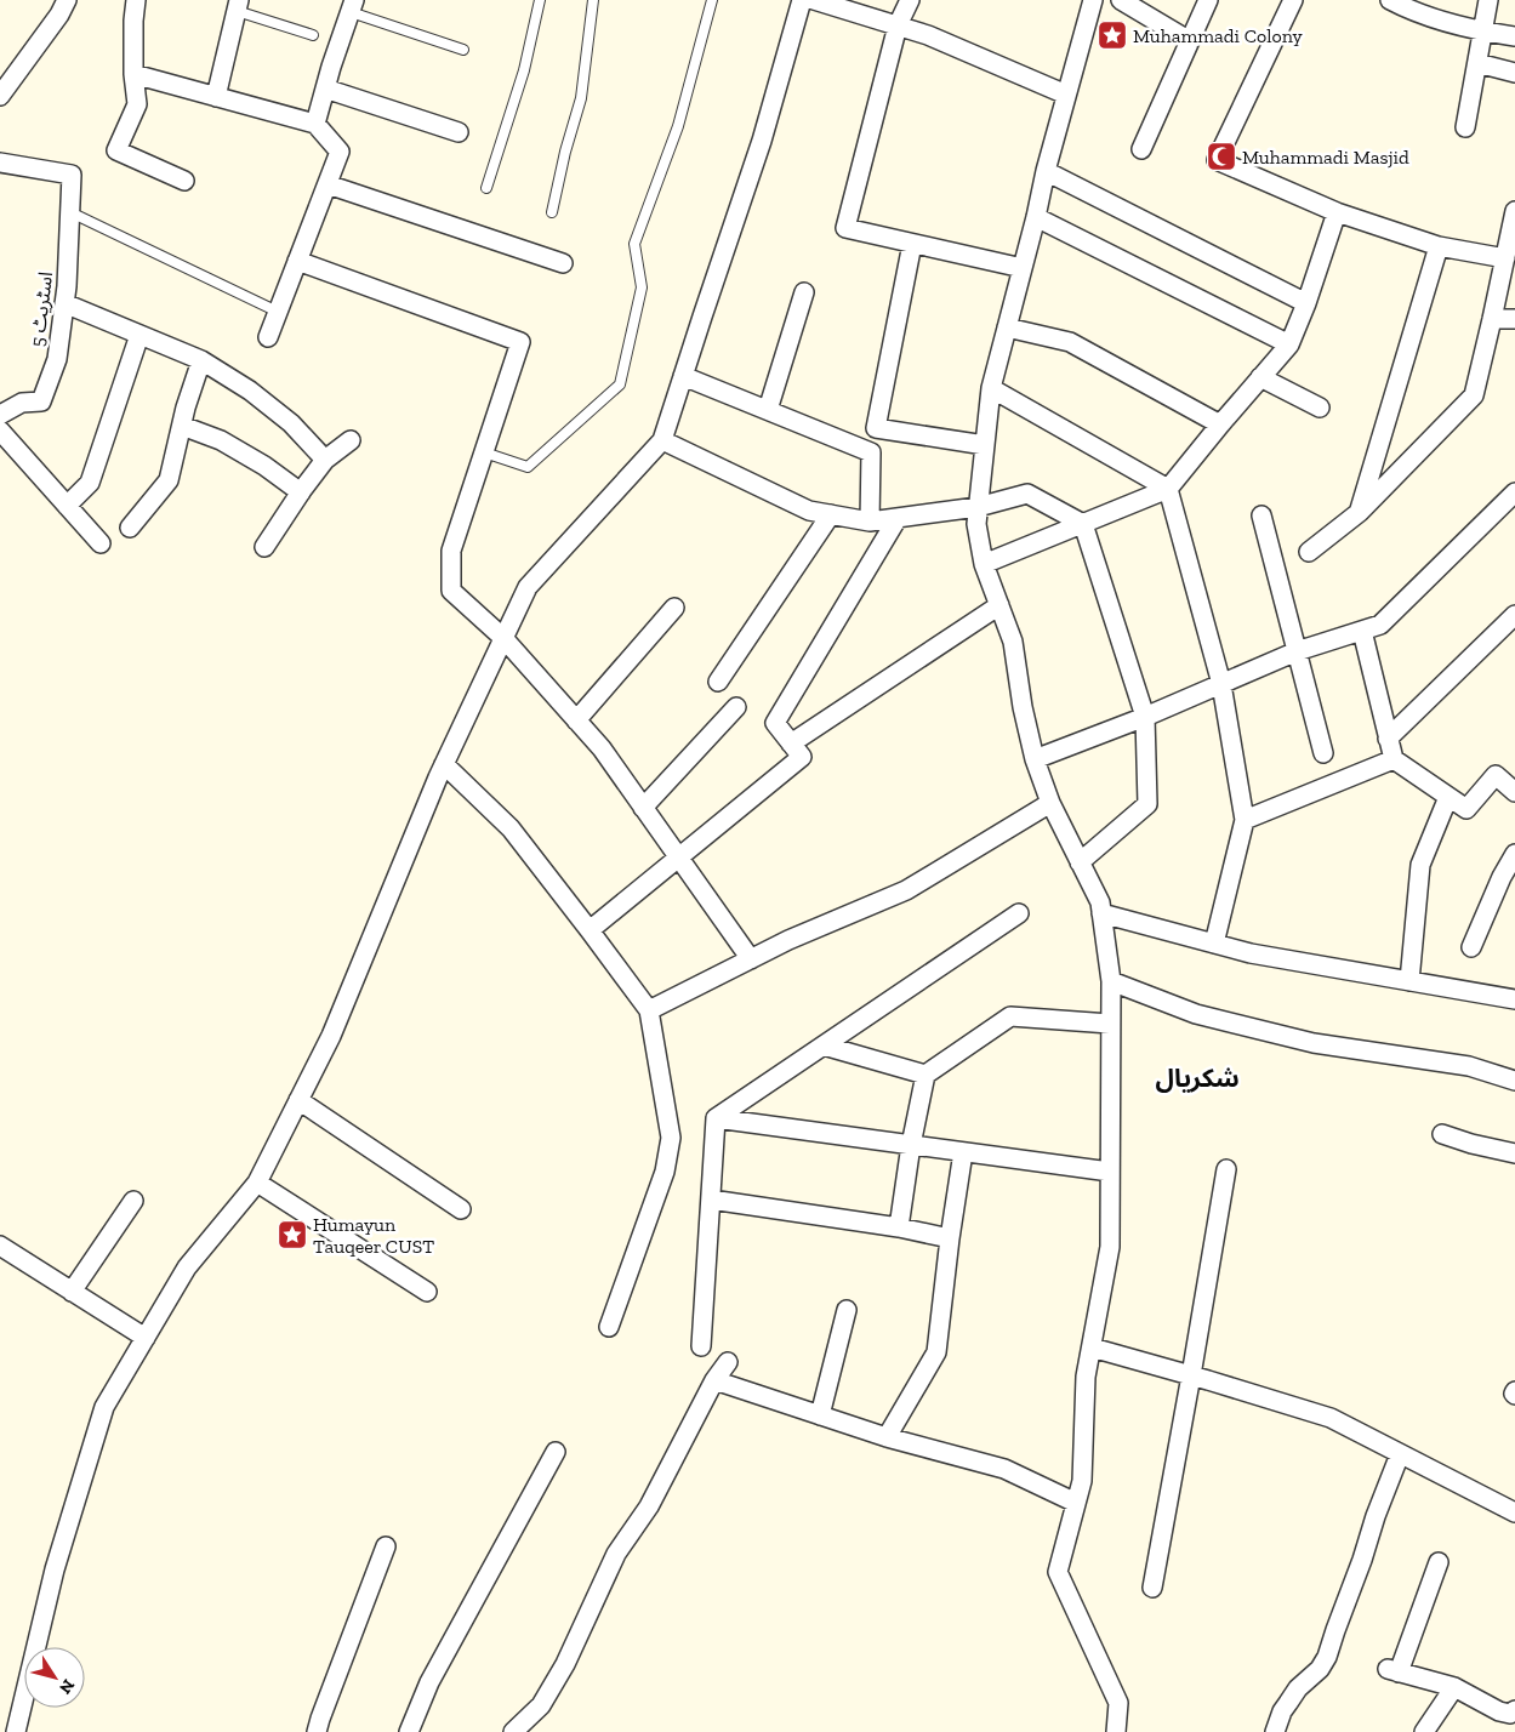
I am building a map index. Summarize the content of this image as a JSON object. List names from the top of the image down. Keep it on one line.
{"streets":{"street":["اسٹریٹ 5"]},"districts":["شکریال"],"places":{"place":["Muhammadi Colony","Humayun Tauqeer CUST"],"mosque":["Muhammadi Masjid"]},"north":"bottom right"}
